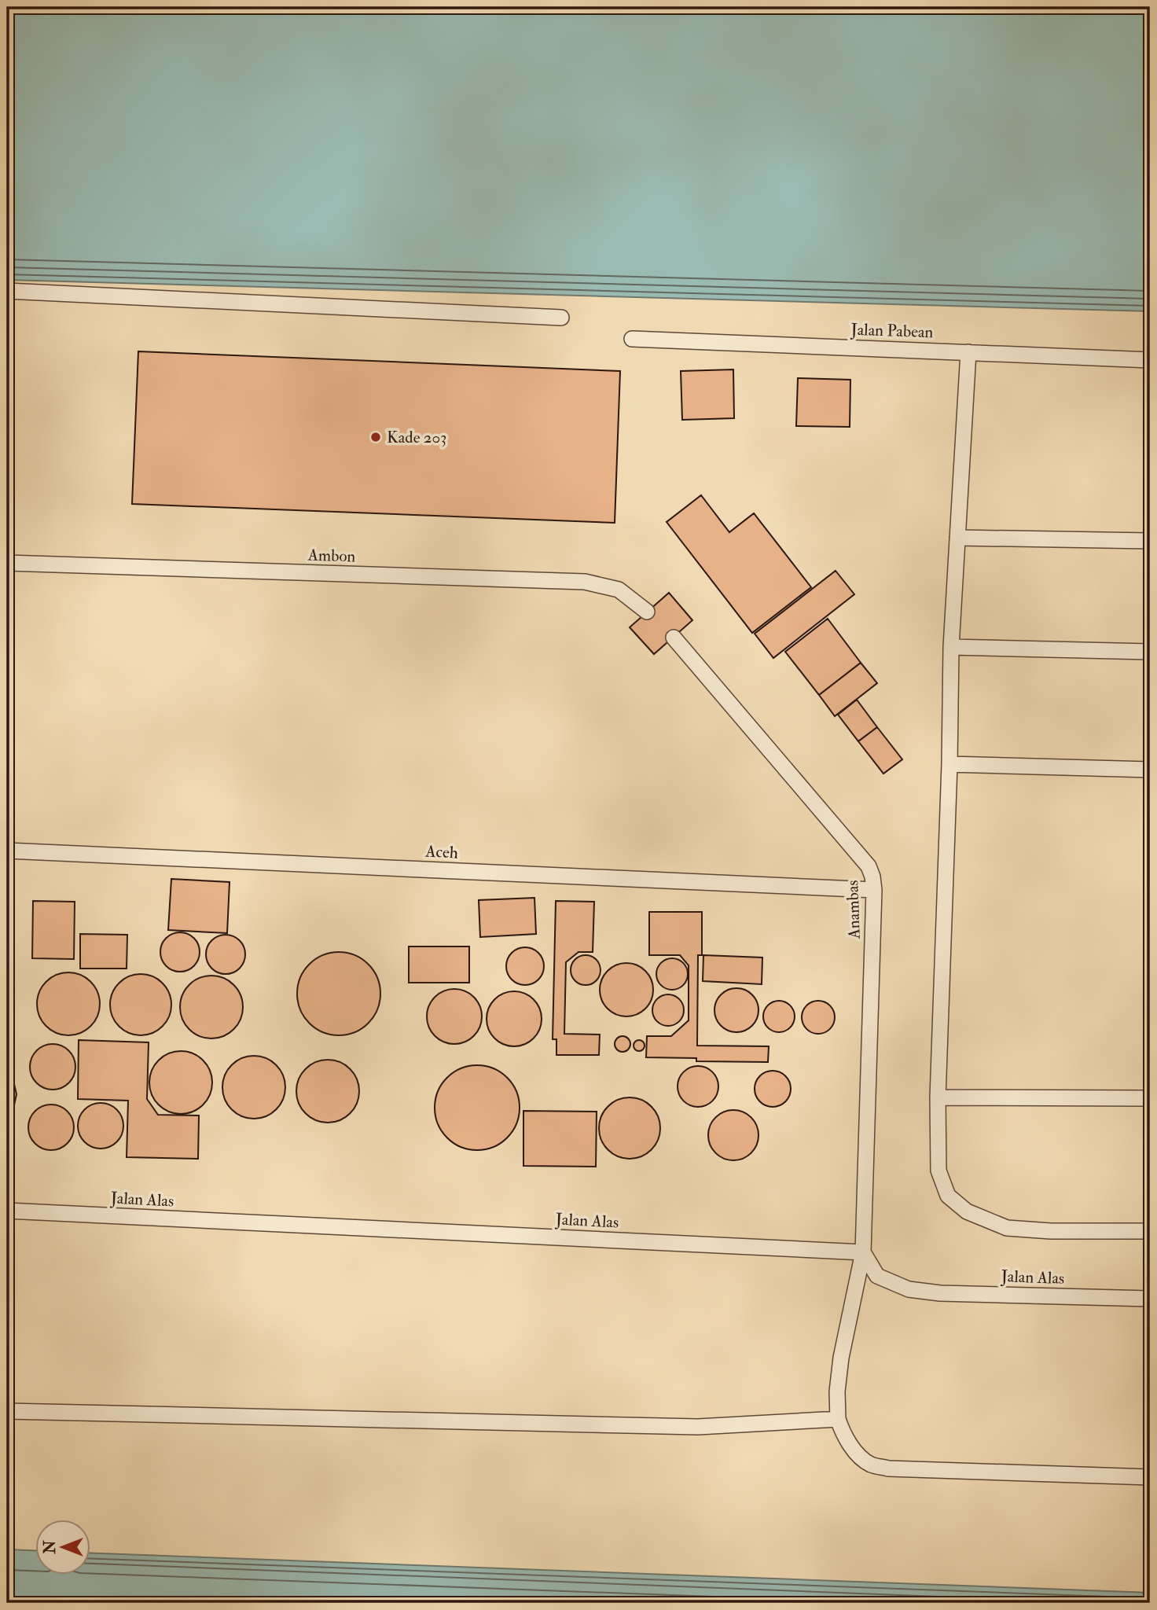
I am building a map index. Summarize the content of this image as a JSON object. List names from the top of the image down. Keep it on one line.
{"streets":{"lane":["Jalan Pabean","Ambon","Aceh","Anambas","Jalan Alas"]},"crossings":[["Aceh","Anambas"],["Anambas","Jalan Alas"]],"places":["Kade 203"],"north":"left"}
